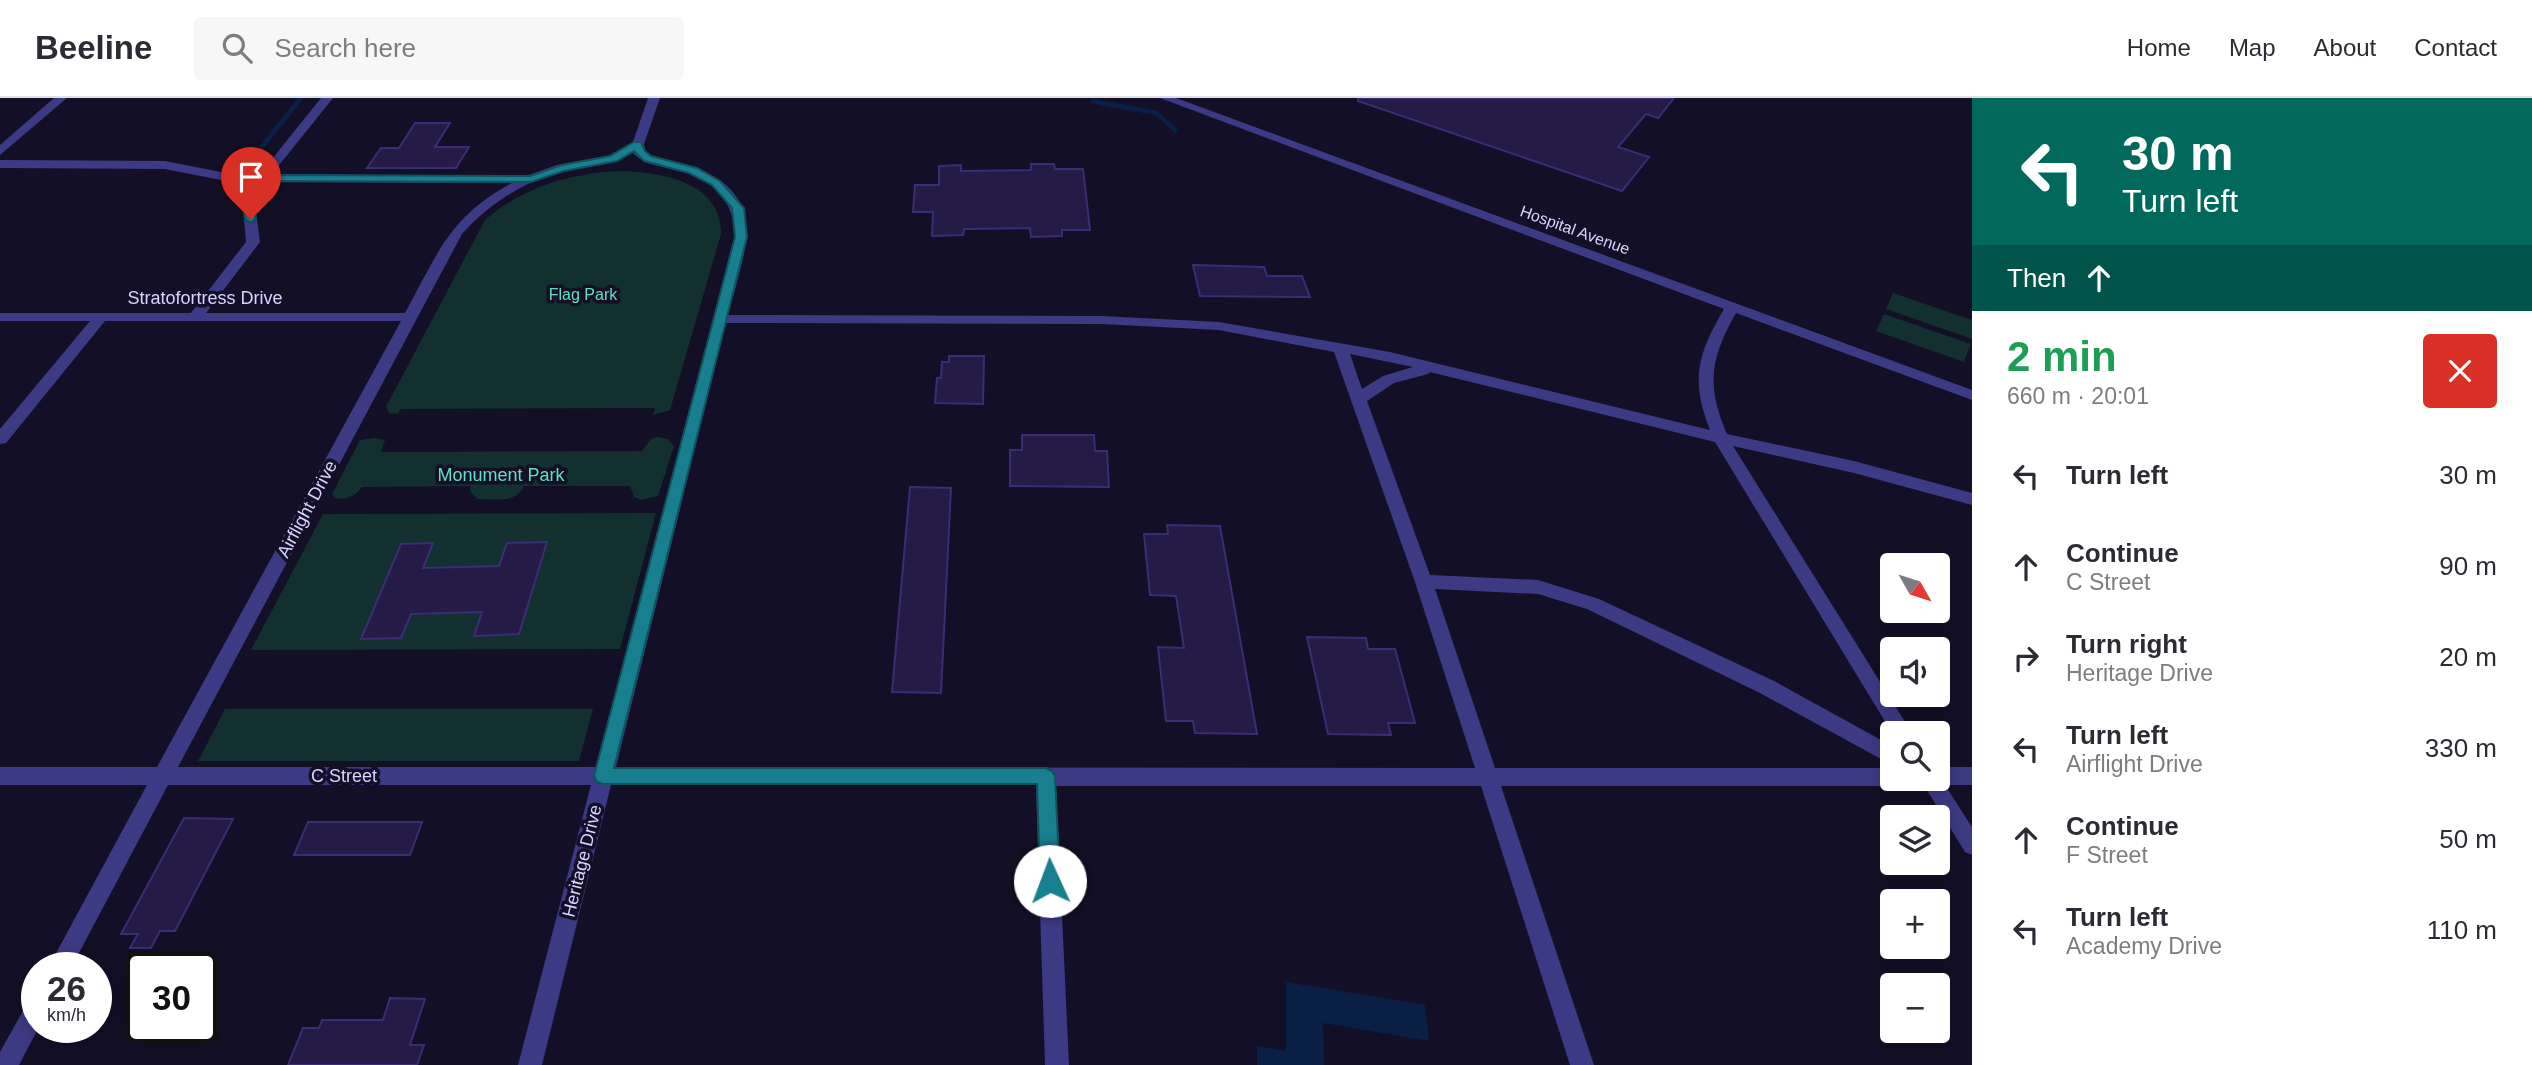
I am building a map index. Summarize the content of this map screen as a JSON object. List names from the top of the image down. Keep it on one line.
{"streets":{"street":["Hospital Avenue","Stratofortress Drive","Airflight Drive","C Street","Heritage Drive"]},"crossings":[["Stratofortress Drive","Airflight Drive"],["Airflight Drive","C Street"],["Airflight Drive","Heritage Drive"],["C Street","Heritage Drive"]],"parks":["Flag Park","Monument Park"],"north":"bottom right","page":{"header":"Beeline","search":"Search here","nav":["Home","Map","About","Contact"],"turn":["30 m","Turn left"],"then":"Then","heading":["2 min","660 m · 20:01"],"list":[{"name":"Turn left","value":"30 m"},{"name":"Continue","note":"C Street","value":"90 m"},{"name":"Turn right","note":"Heritage Drive","value":"20 m"},{"name":"Turn left","note":"Airflight Drive","value":"330 m"},{"name":"Continue","note":"F Street","value":"50 m"},{"name":"Turn left","note":"Academy Drive","value":"110 m"}],"map_buttons":["+","−"],"speed":"26 km/h","limit":"30"}}
